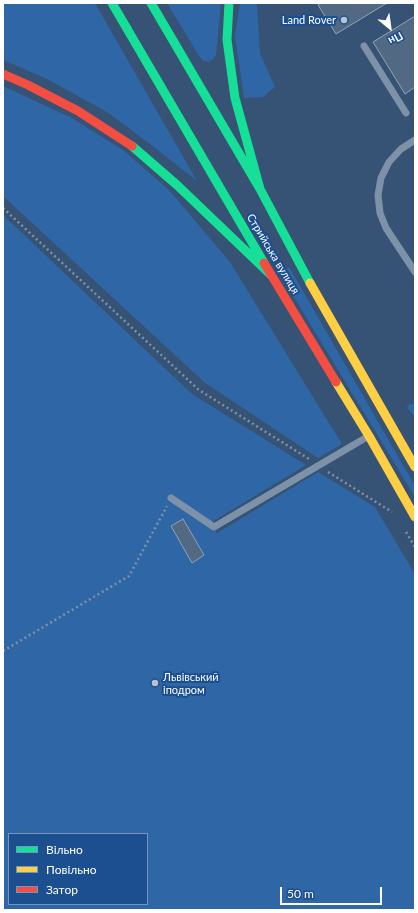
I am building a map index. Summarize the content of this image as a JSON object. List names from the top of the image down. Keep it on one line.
{"streets":{"main road":["Стрийська вулиця"]},"places":["Land Rover","Львівський іподром"],"legend":["Вільно","Повільно","Затор"],"scale_bar":"50 m","north":"bottom right"}
